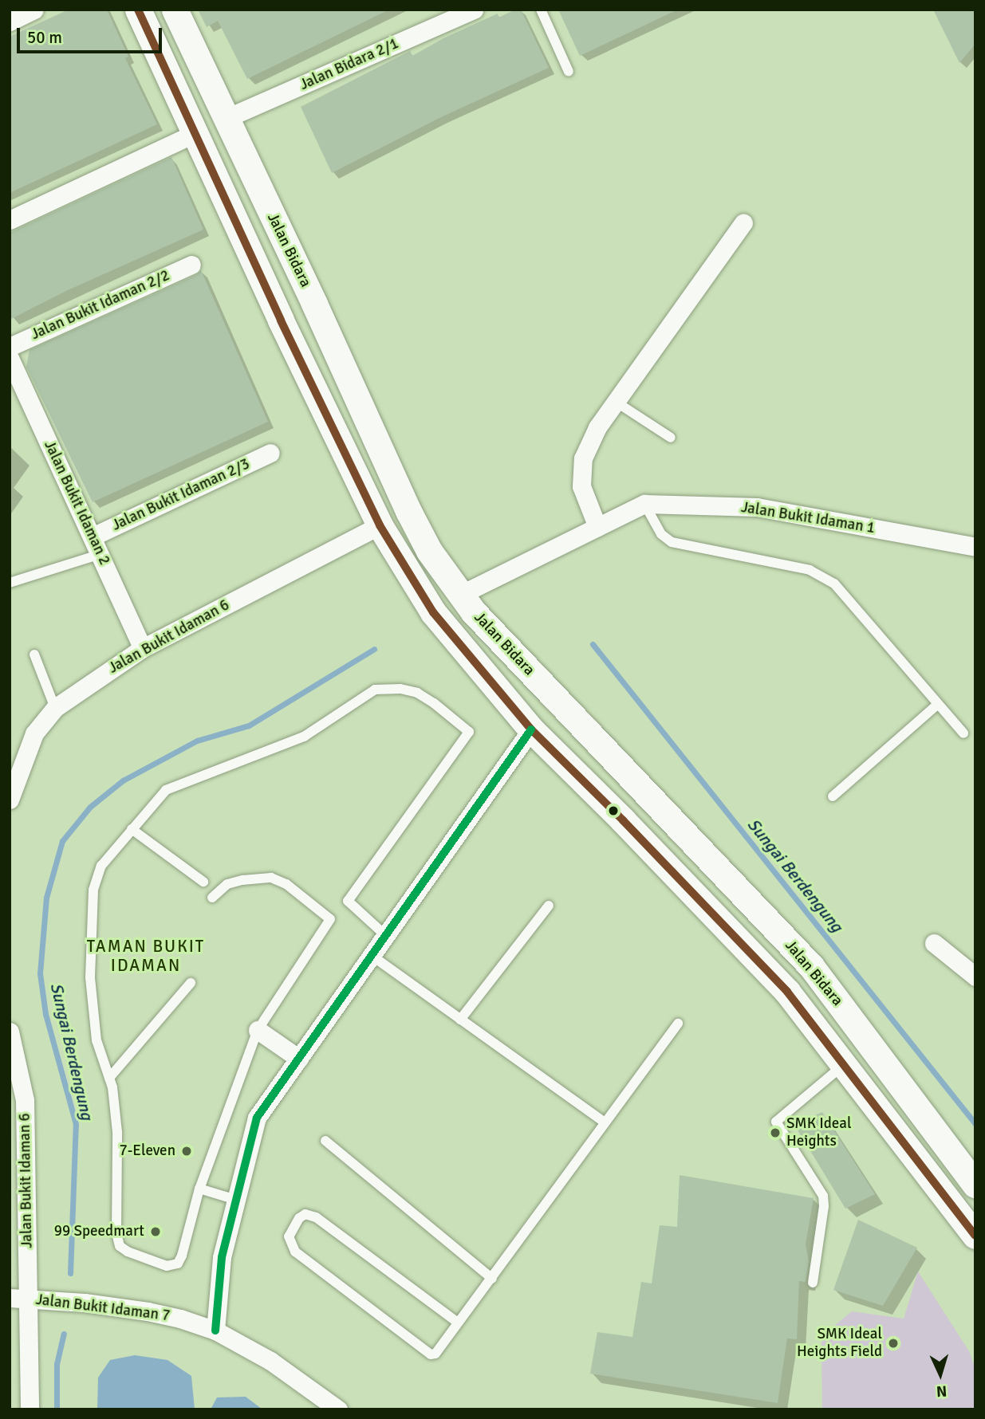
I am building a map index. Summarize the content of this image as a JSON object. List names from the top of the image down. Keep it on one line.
{"streets":{"main road":["Jalan Bidara"],"street":["Jalan Bidara 2/1","Jalan Bukit Idaman 2/2","Jalan Bukit Idaman 2/3","Jalan Bukit Idaman 2","Jalan Bukit Idaman 1","Jalan Bukit Idaman 6","Jalan Bukit Idaman 7"]},"crossings":[["Jalan Bidara 2/1","Jalan Bidara"],["Jalan Bidara","Jalan Bukit Idaman 1"],["Jalan Bidara","Jalan Bukit Idaman 6"],["Jalan Bukit Idaman 2/3","Jalan Bukit Idaman 2"],["Jalan Bukit Idaman 2","Jalan Bukit Idaman 6"],["Jalan Bukit Idaman 6","Jalan Bukit Idaman 7"]],"districts":["TAMAN BUKIT IDAMAN"],"water":["Sungai Berdengung"],"places":["SMK Ideal Heights","7-Eleven","99 Speedmart","SMK Ideal Heights Field"],"lines":["transit line 6"],"scale_bar":"50 m","north":"bottom"}
